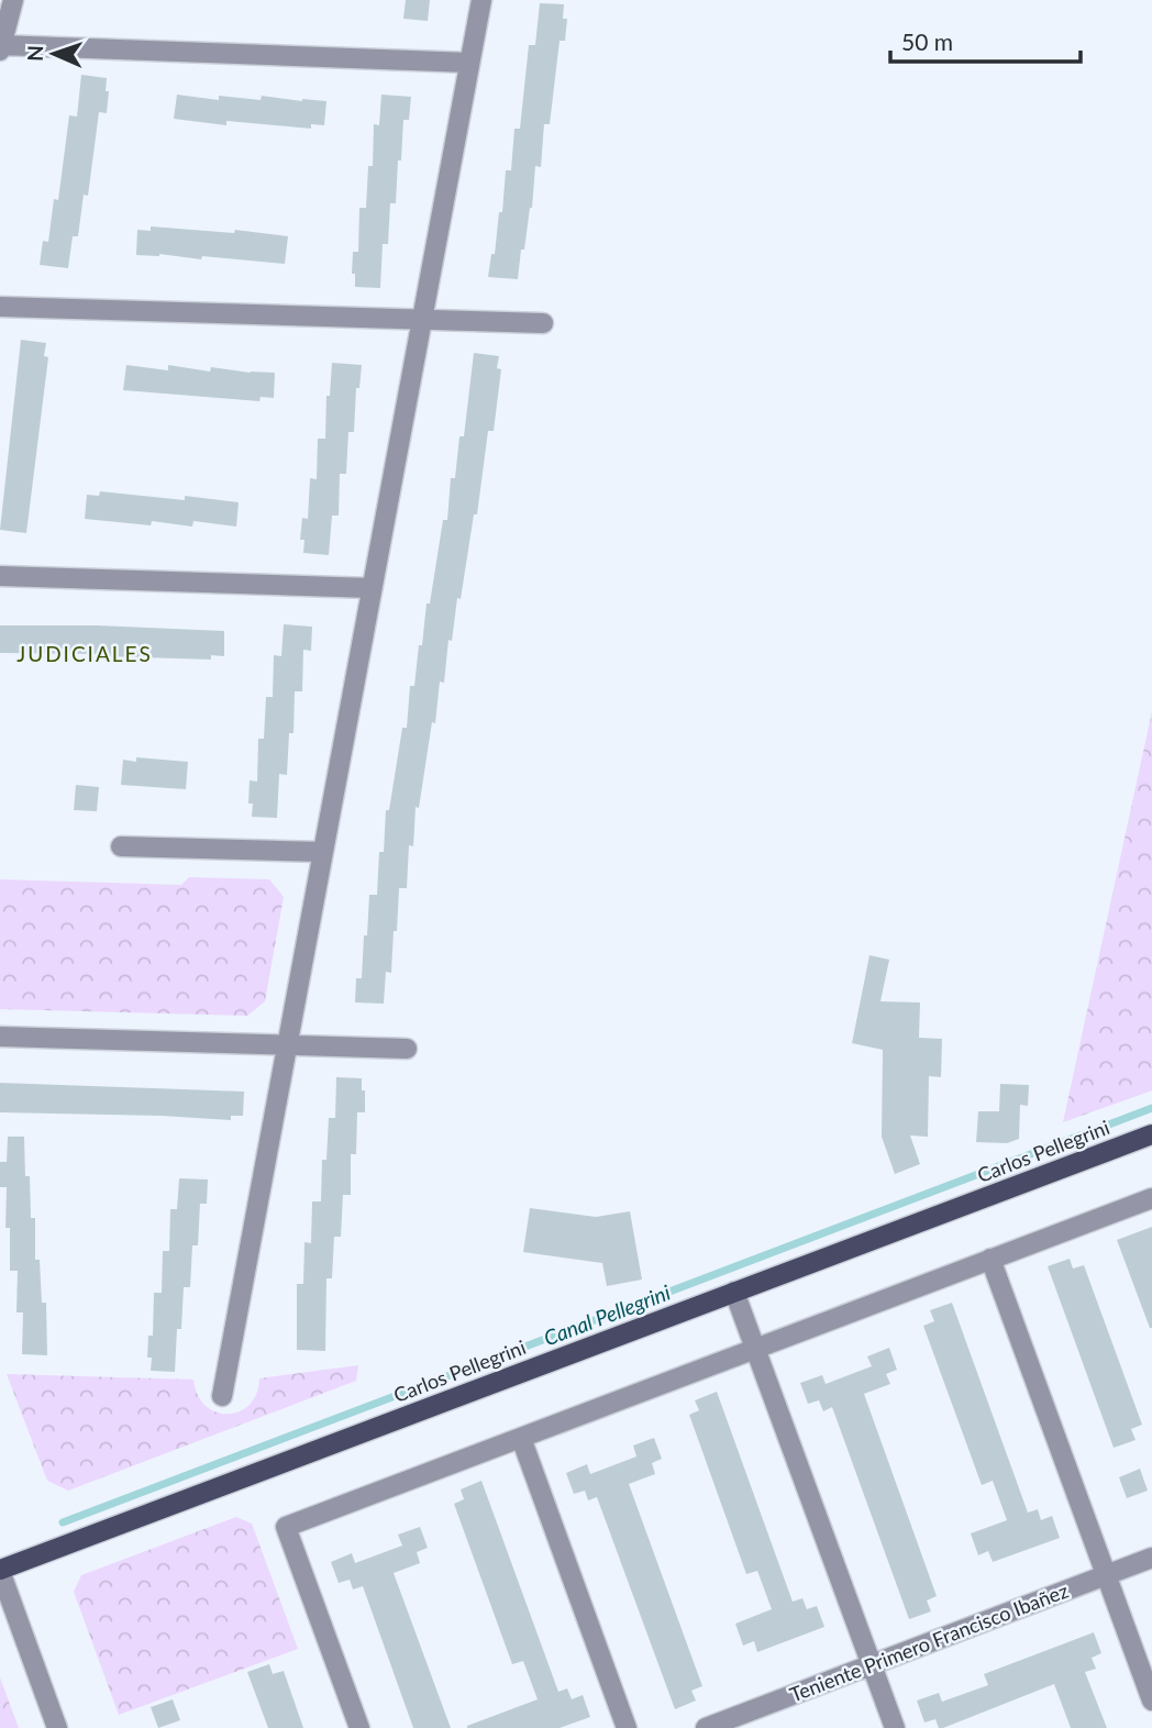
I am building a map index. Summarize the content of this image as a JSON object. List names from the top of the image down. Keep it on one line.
{"streets":{"main road":["Carlos Pellegrini"],"street":["Teniente Primero Francisco Ibañez"]},"districts":["JUDICIALES"],"water":["Canal Pellegrini"],"scale_bar":"50 m","north":"left"}
